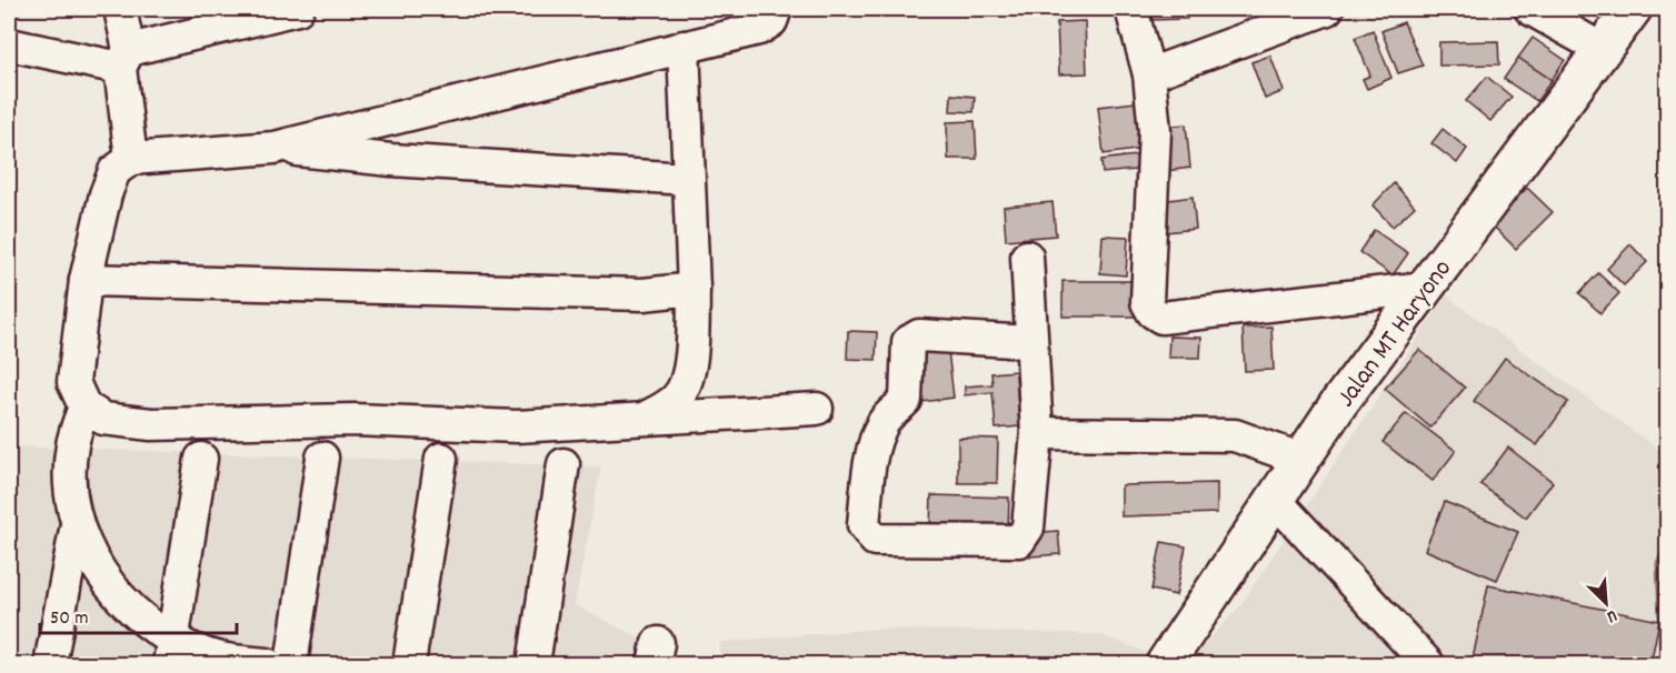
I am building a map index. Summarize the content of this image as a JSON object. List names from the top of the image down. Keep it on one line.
{"streets":{"main road":["Jalan MT Haryono"]},"scale_bar":"50 m","north":"bottom right"}
